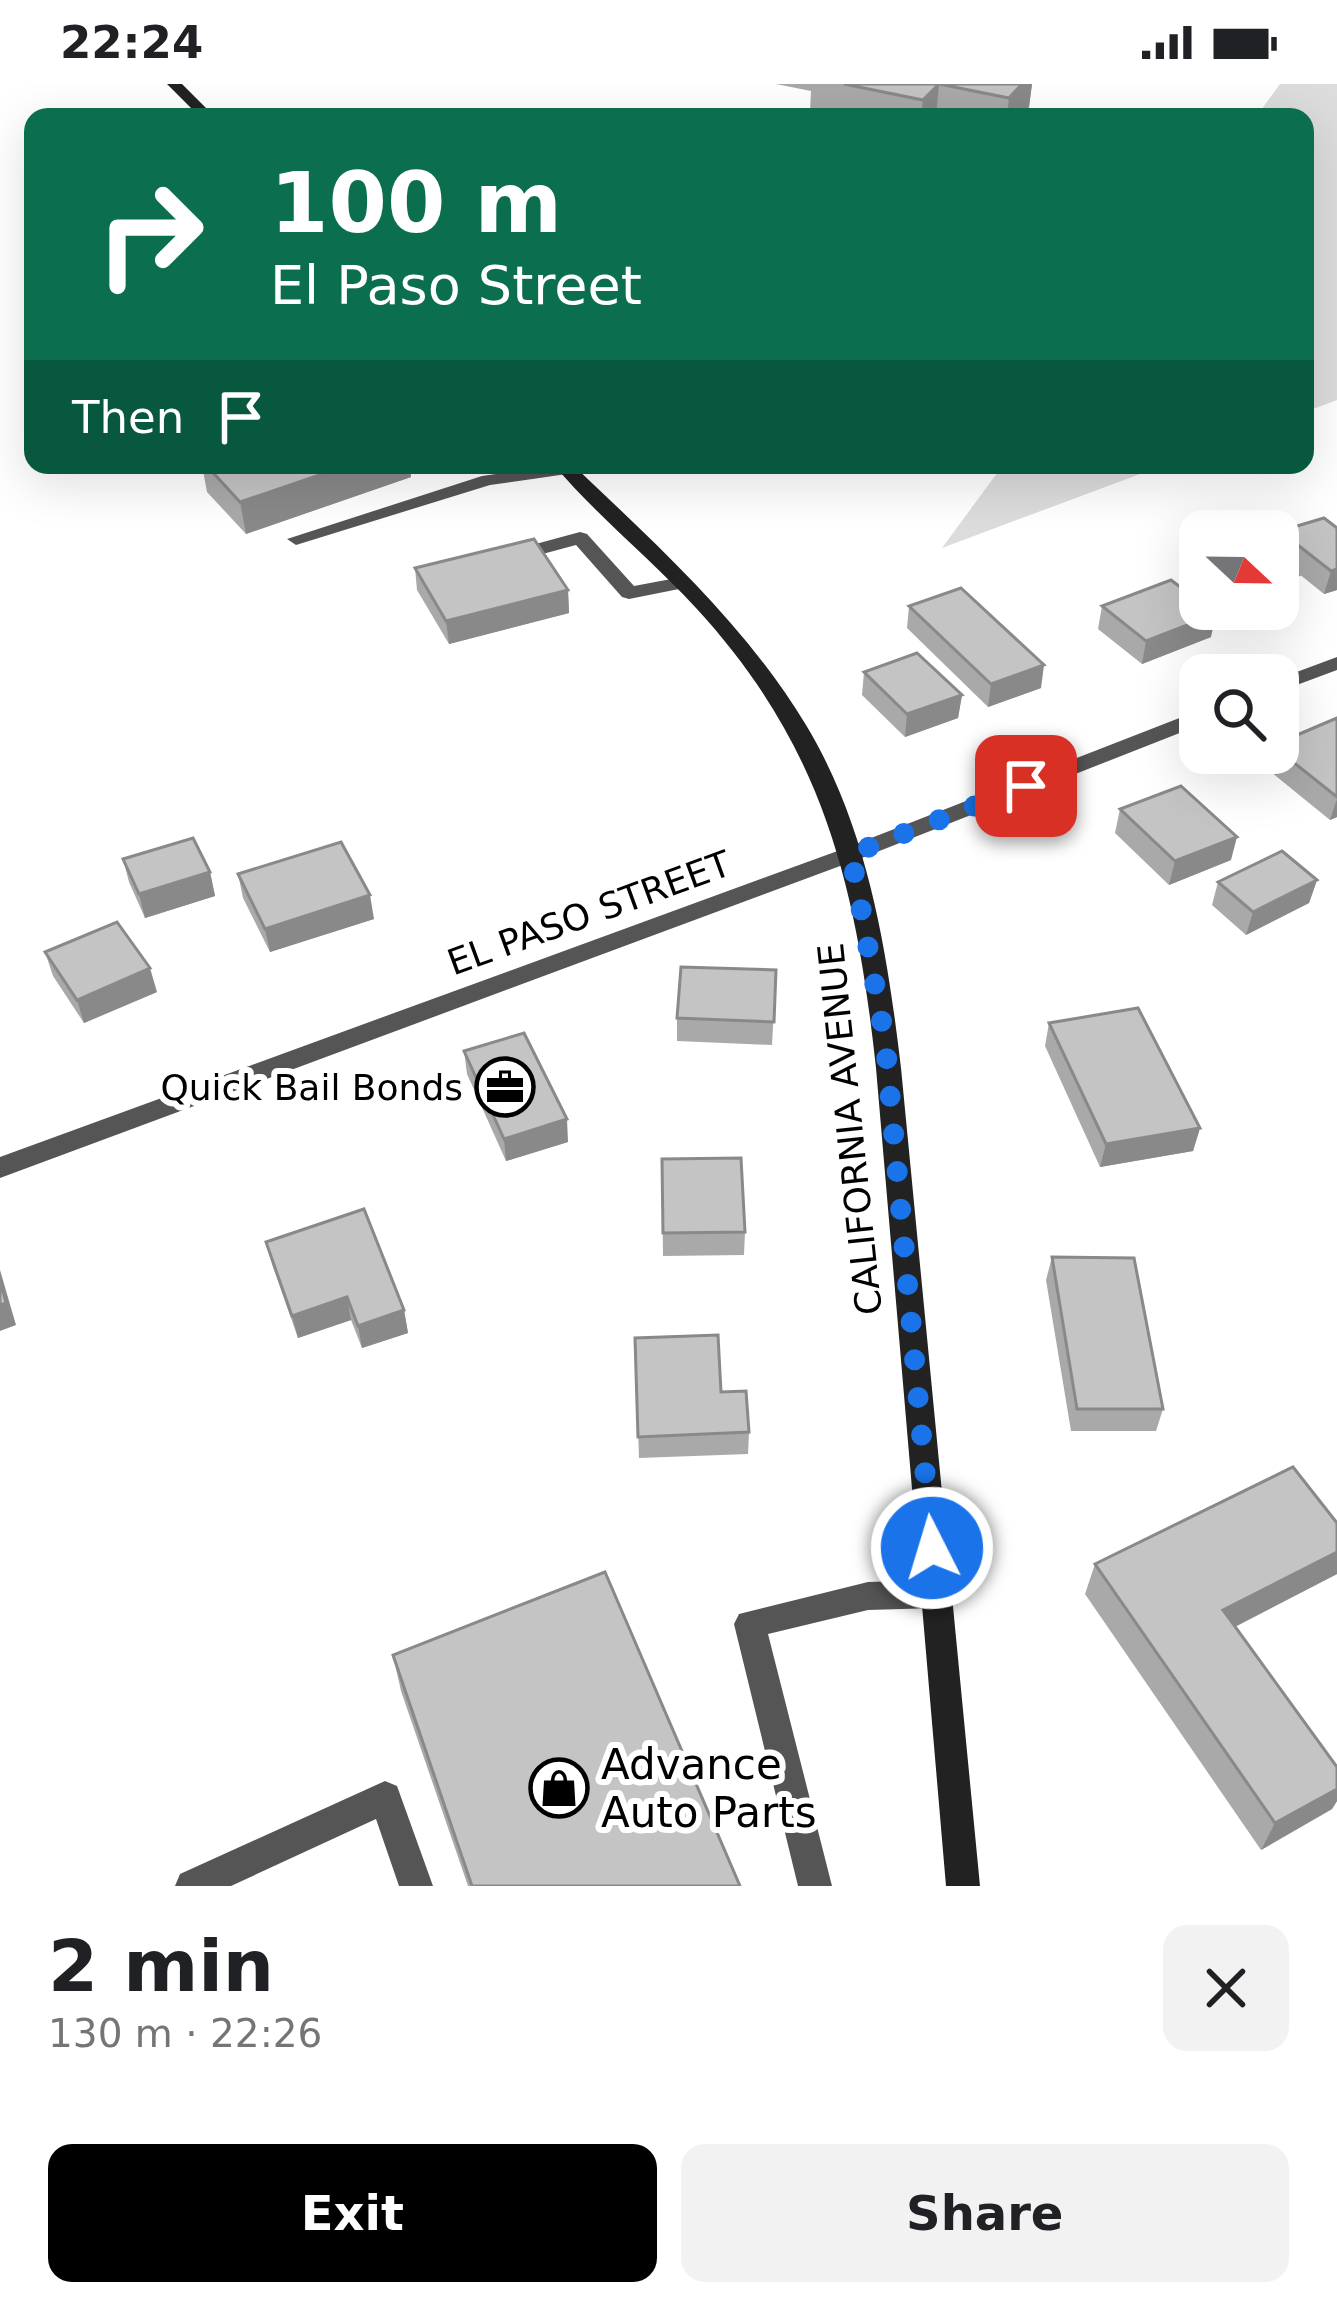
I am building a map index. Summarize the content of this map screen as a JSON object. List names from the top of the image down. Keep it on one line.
{"streets":{"main road":["CALIFORNIA AVENUE"],"street":["EL PASO STREET"]},"crossings":[["EL PASO STREET","CALIFORNIA AVENUE"]],"places":{"office":["Quick Bail Bonds"],"shop":["Advance Auto Parts"]},"north":"right","page":{"status":"22:24","turn":["100 m","El Paso Street"],"then":"Then","heading":["2 min","130 m · 22:26"],"buttons":["Exit","Share"]}}
